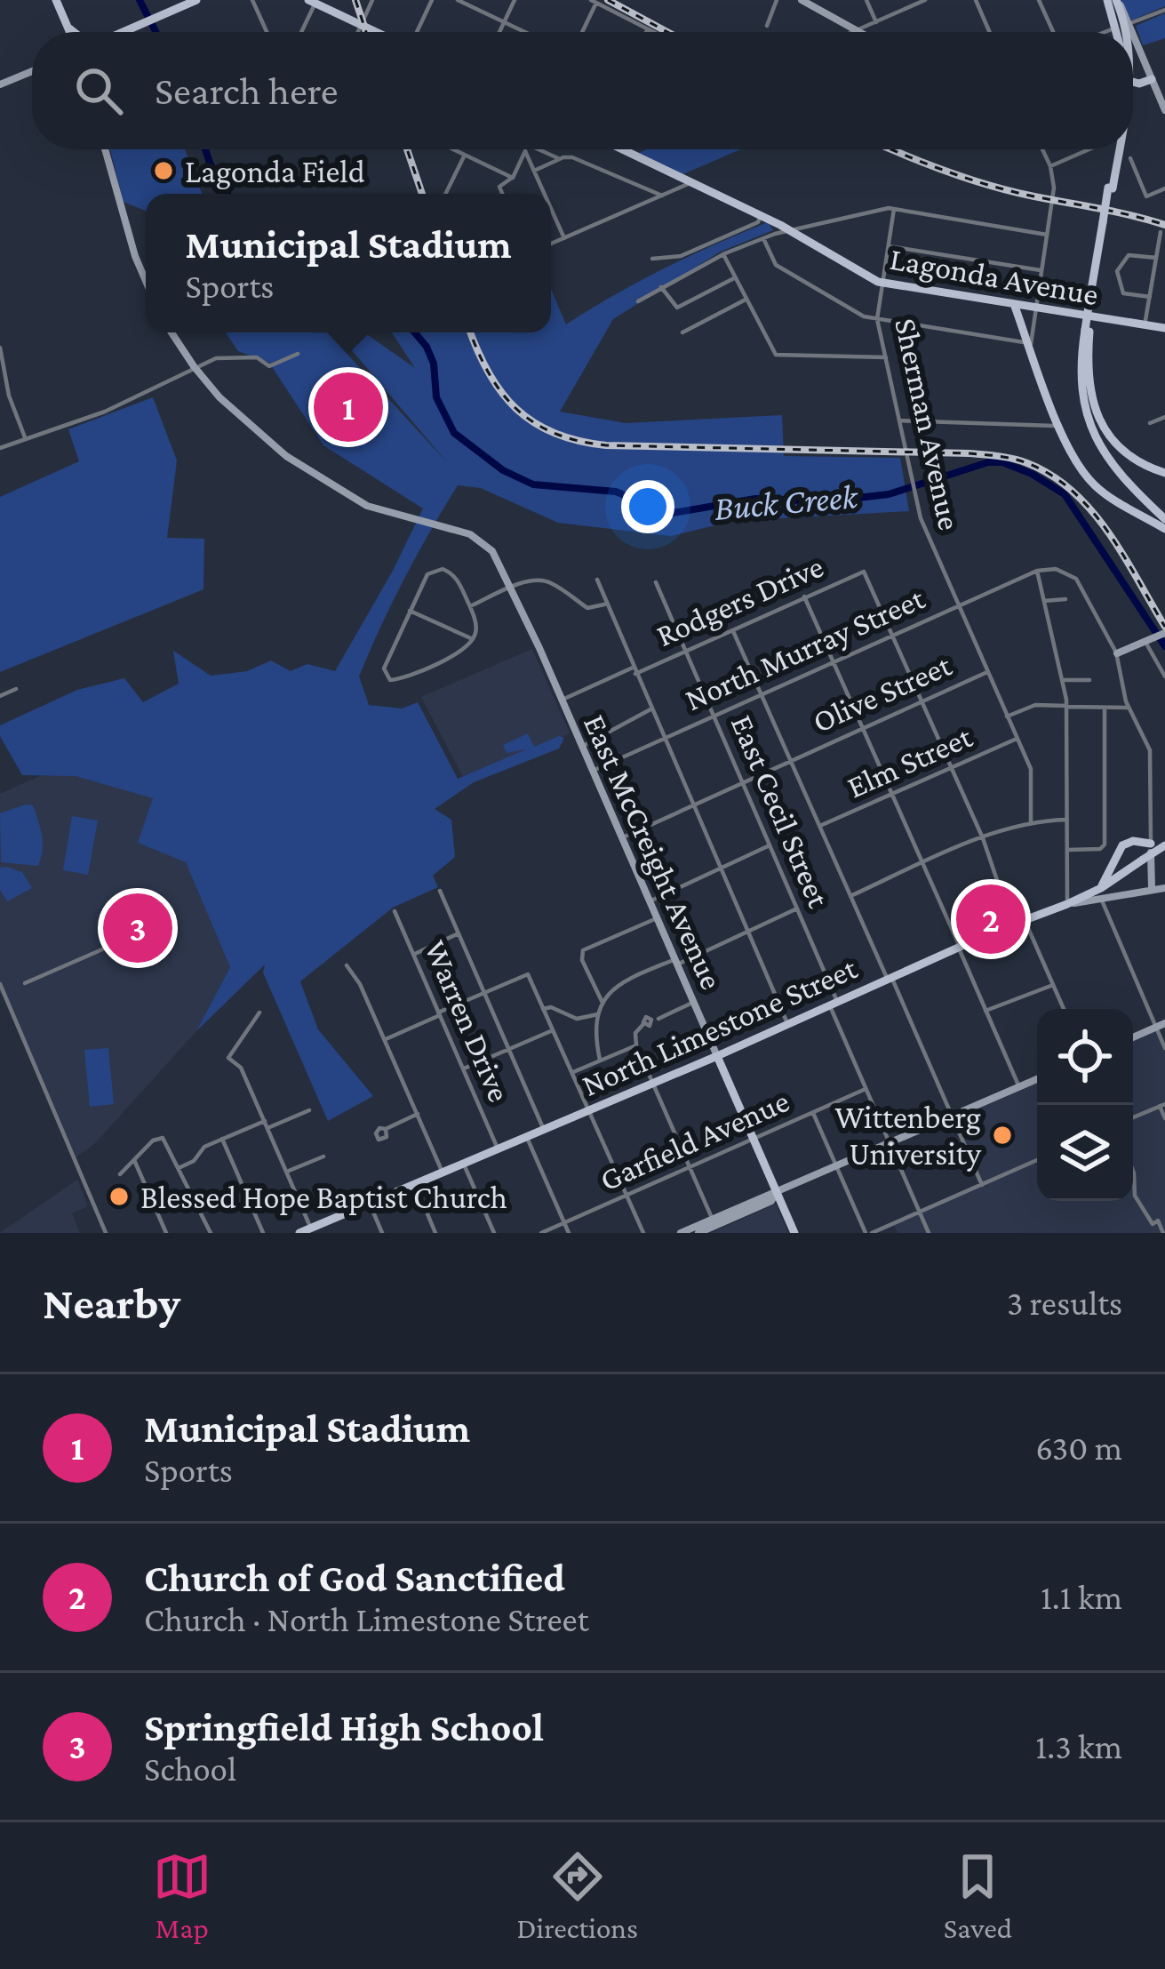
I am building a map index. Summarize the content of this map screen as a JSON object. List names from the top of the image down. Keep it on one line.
{"streets":{"main road":["Lagonda Avenue","East McCreight Avenue","North Limestone Street"],"street":["Sherman Avenue","Rodgers Drive","North Murray Street","Olive Street","Elm Street","East Cecil Street","Warren Drive","Garfield Avenue"]},"crossings":[["Lagonda Avenue","Sherman Avenue"],["Sherman Avenue","North Murray Street"],["Sherman Avenue","Olive Street"],["Sherman Avenue","Elm Street"],["Rodgers Drive","North Murray Street"],["Rodgers Drive","East Cecil Street"],["Rodgers Drive","East McCreight Avenue"],["North Murray Street","East Cecil Street"],["North Murray Street","East McCreight Avenue"],["Olive Street","East Cecil Street"],["Olive Street","East McCreight Avenue"],["East Cecil Street","North Limestone Street"],["East Cecil Street","Garfield Avenue"],["East McCreight Avenue","North Limestone Street"],["East McCreight Avenue","Garfield Avenue"],["Warren Drive","North Limestone Street"]],"water":["Buck Creek"],"places":["Lagonda Field","Wittenberg University","Blessed Hope Baptist Church"],"page":{"search":"Search here","popup":["Municipal Stadium","Sports"],"pins":["1","2","3"],"heading":["Nearby","3 results"],"list":[{"mark":"1","name":"Municipal Stadium","note":"Sports","value":"630 m"},{"mark":"2","name":"Church of God Sanctified","note":"Church · North Limestone Street","value":"1.1 km"},{"mark":"3","name":"Springfield High School","note":"School","value":"1.3 km"}],"nav":["Map","Directions","Saved"]}}
